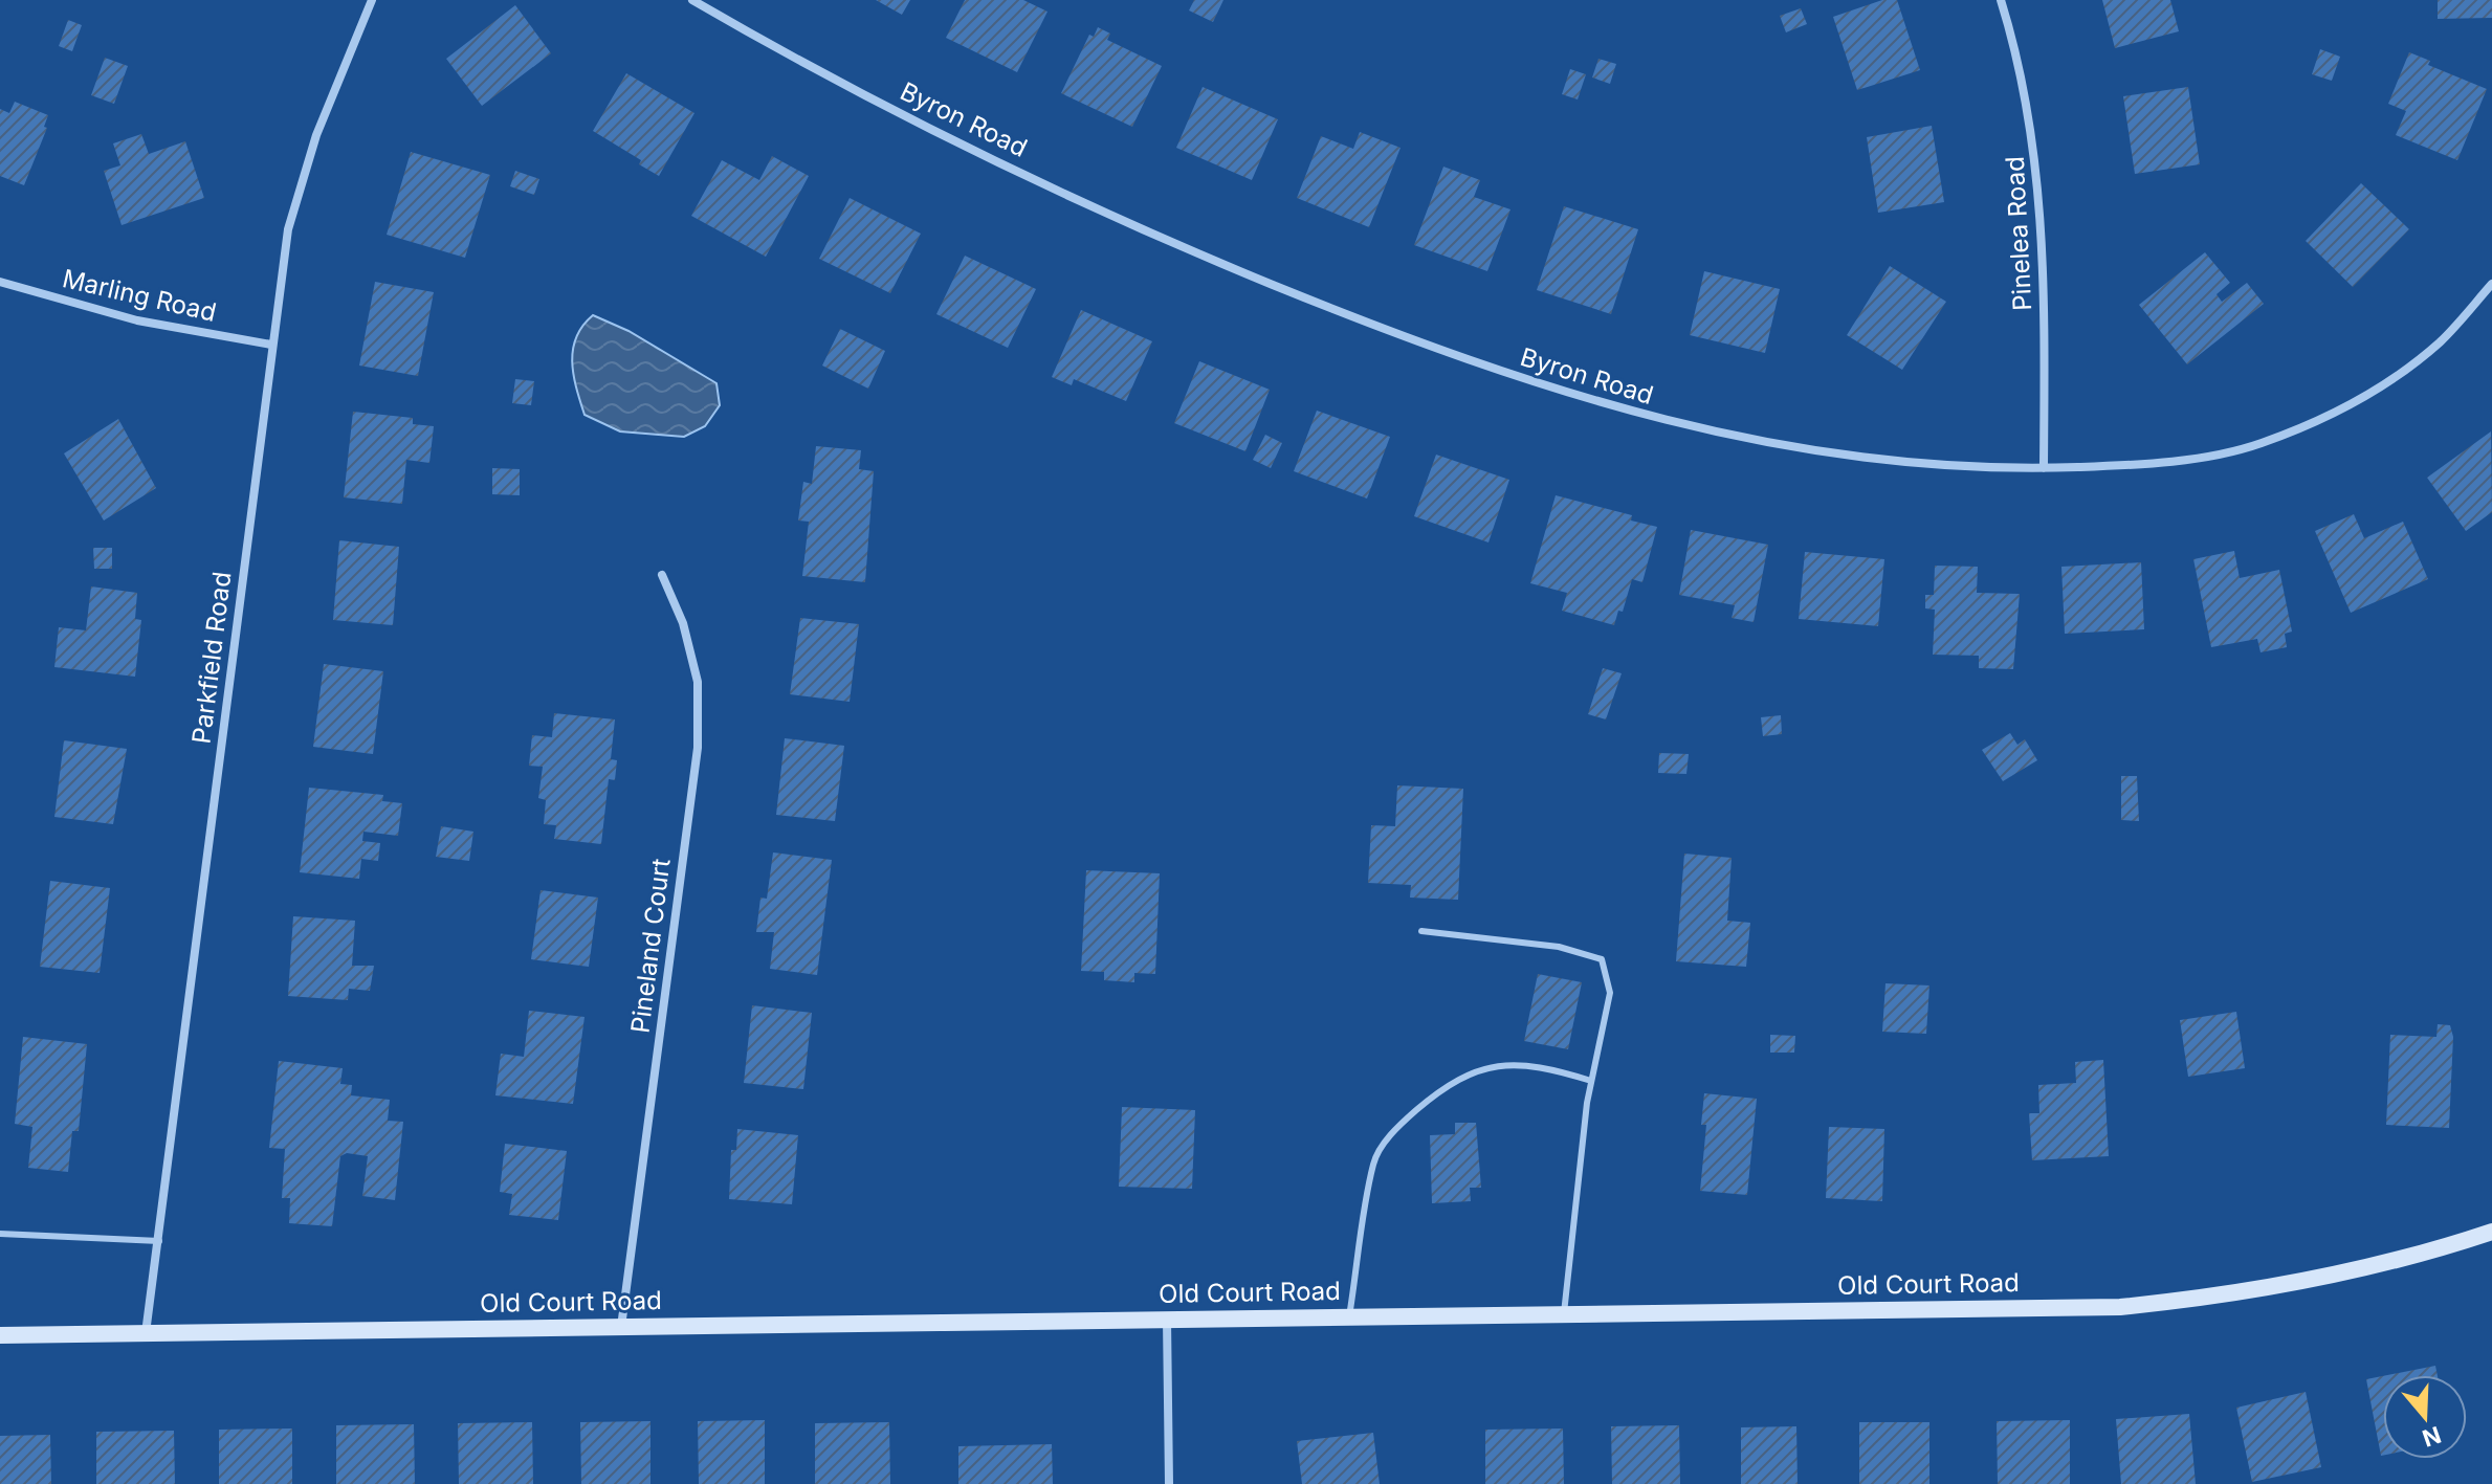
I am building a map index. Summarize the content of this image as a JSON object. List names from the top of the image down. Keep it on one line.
{"streets":{"main road":["Old Court Road"],"street":["Byron Road","Pinelea Road","Marling Road","Parkfield Road","Pineland Court"]},"crossings":[["Byron Road","Pinelea Road"],["Marling Road","Parkfield Road"],["Parkfield Road","Old Court Road"],["Pineland Court","Old Court Road"]],"north":"bottom"}
